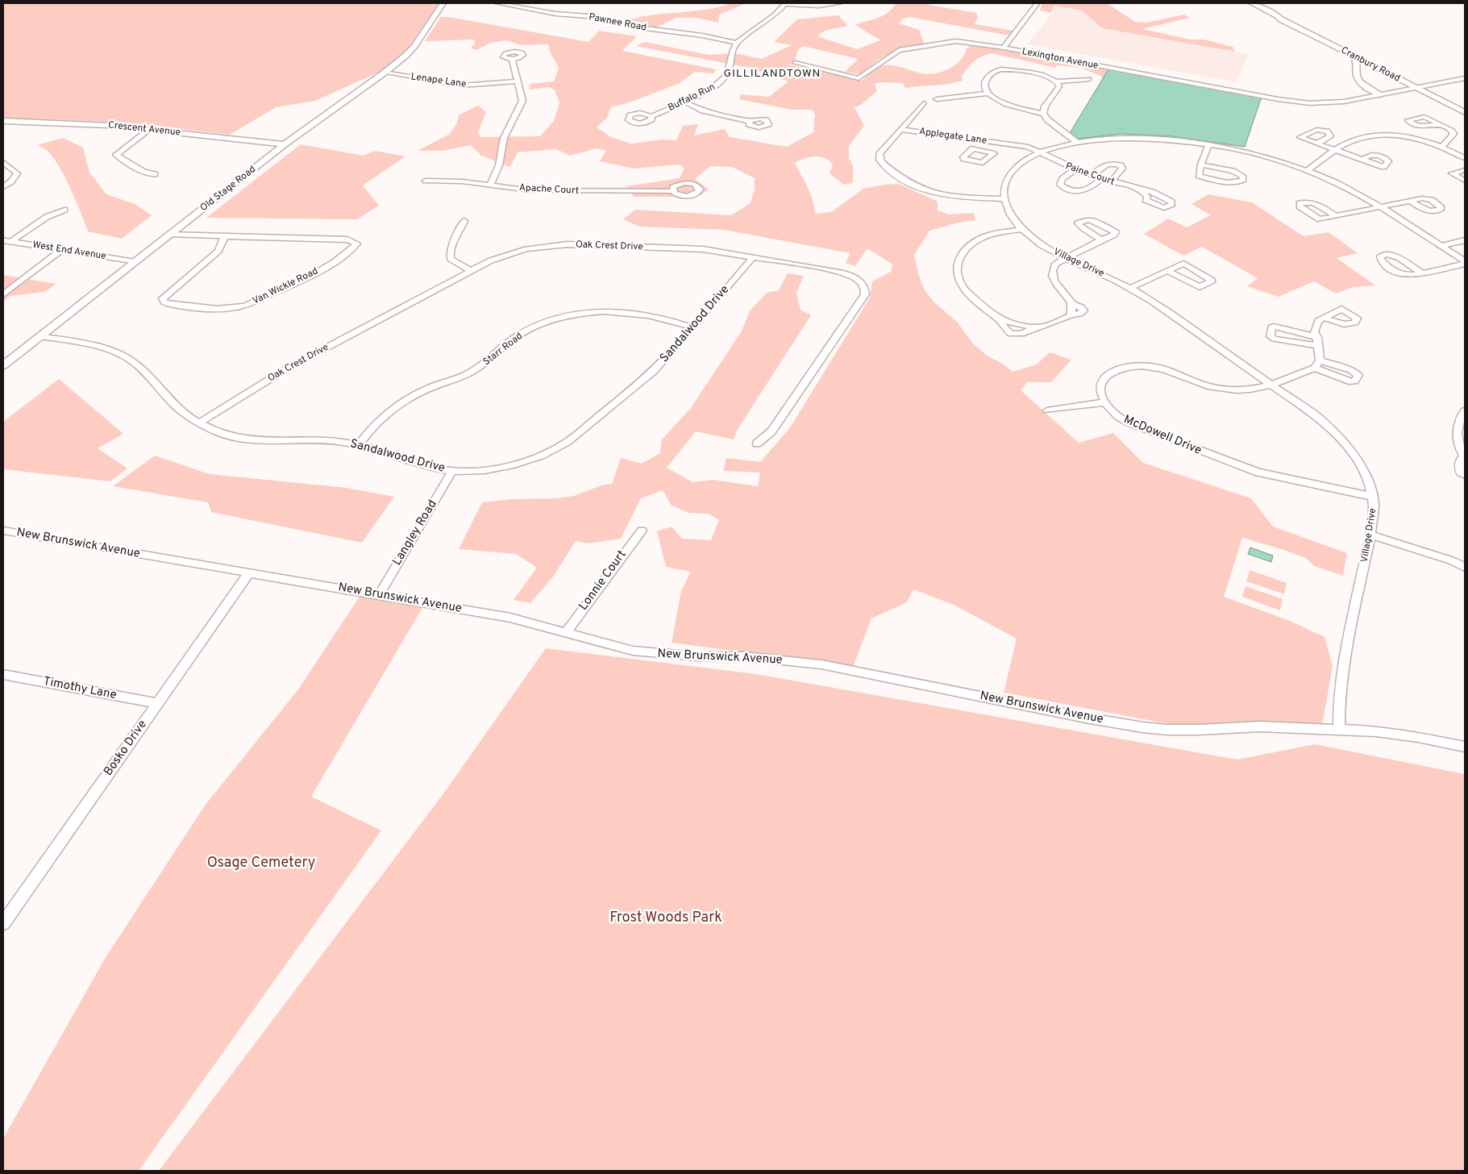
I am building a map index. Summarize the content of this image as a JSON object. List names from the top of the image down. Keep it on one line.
{"streets":{"main road":["Cranbury Road","Crescent Avenue","Old Stage Road"],"street":["Pawnee Road","Lexington Avenue","Lenape Lane","Buffalo Run","Applegate Lane","Paine Court","Apache Court","Oak Crest Drive","West End Avenue","Village Drive","Van Wickle Road","Sandalwood Drive","Starr Road","McDowell Drive","Langley Road","New Brunswick Avenue","Lonnie Court","Timothy Lane","Bosko Drive"]},"crossings":[["Pawnee Road","Buffalo Run"],["Lexington Avenue","Cranbury Road"],["Lenape Lane","Old Stage Road"],["Crescent Avenue","Old Stage Road"],["Applegate Lane","Paine Court"],["Applegate Lane","Village Drive"],["Old Stage Road","West End Avenue"],["Old Stage Road","Van Wickle Road"],["Old Stage Road","Sandalwood Drive"],["Oak Crest Drive","Sandalwood Drive"],["Village Drive","McDowell Drive"],["Village Drive","New Brunswick Avenue"],["Sandalwood Drive","Starr Road"],["Sandalwood Drive","Langley Road"],["Langley Road","New Brunswick Avenue"],["New Brunswick Avenue","Lonnie Court"],["New Brunswick Avenue","Bosko Drive"],["Timothy Lane","Bosko Drive"]],"districts":["GILLILANDTOWN"],"parks":["Osage Cemetery","Frost Woods Park"]}
